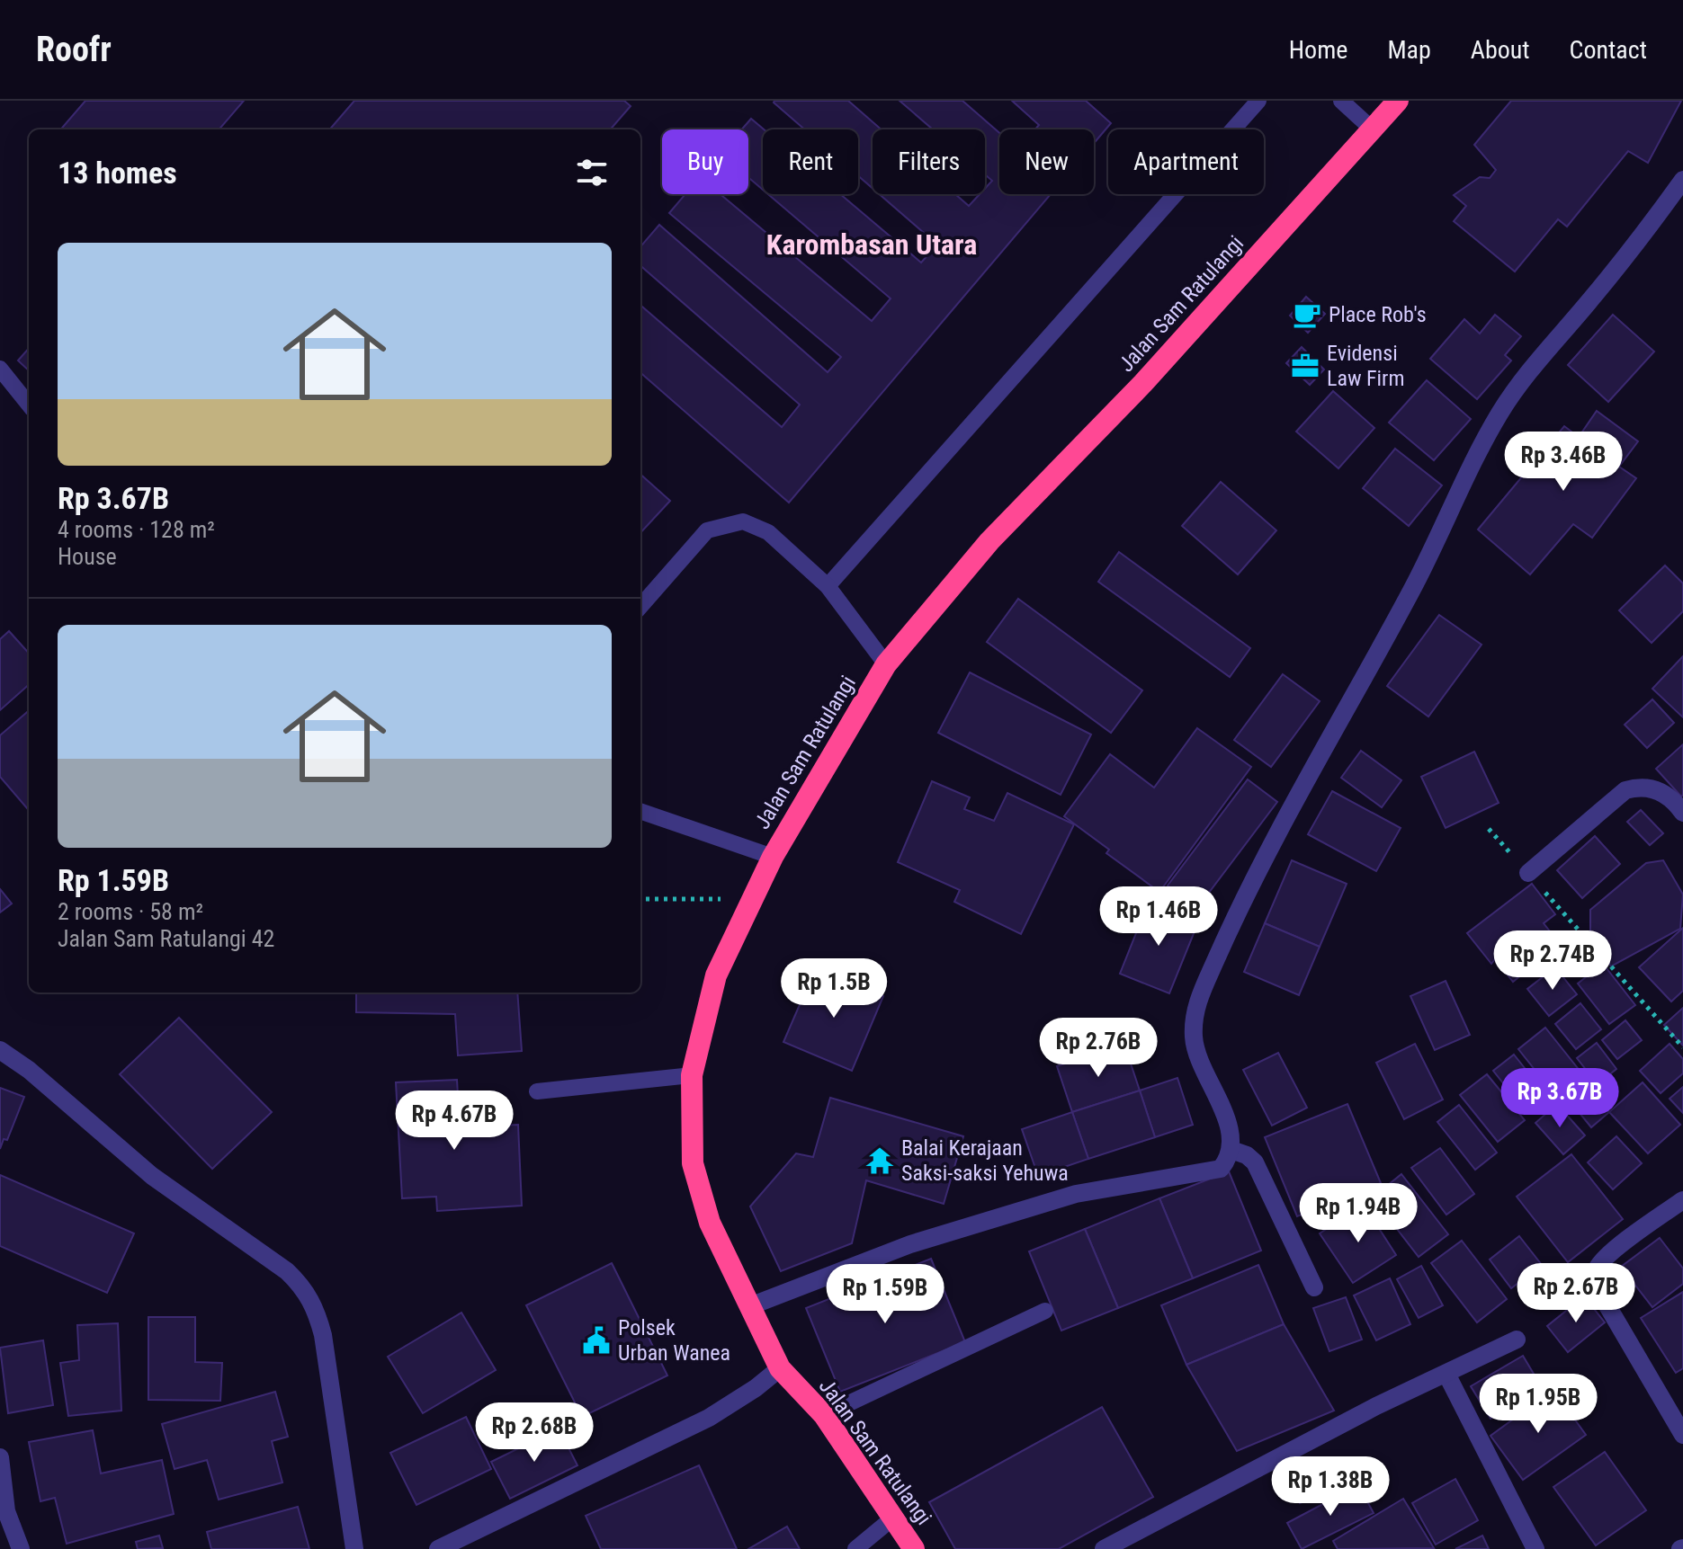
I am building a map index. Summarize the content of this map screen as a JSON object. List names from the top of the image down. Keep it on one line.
{"streets":{"highway":["Jalan Sam Ratulangi"]},"districts":["Karombasan Utara"],"places":{"cafe":["Place Rob's"],"office":["Evidensi Law Firm"],"temple":["Balai Kerajaan Saksi-saksi Yehuwa"],"public building":["Polsek Urban Wanea"]},"page":{"header":"Roofr","nav":["Home","Map","About","Contact"],"chip":["Buy","Rent","Filters","New","Apartment"],"heading":"13 homes","list":[{"name":"Rp 3.67B","note":"4 rooms · 128 m² · House"},{"name":"Rp 1.59B","note":"2 rooms · 58 m² · Jalan Sam Ratulangi 42"}],"price":["Rp 3.46B","Rp 1.46B","Rp 2.74B","Rp 1.5B","Rp 2.76B","Rp 3.67B","Rp 4.67B","Rp 1.94B","Rp 2.67B","Rp 1.59B","Rp 1.95B","Rp 2.68B","Rp 1.38B"]}}
